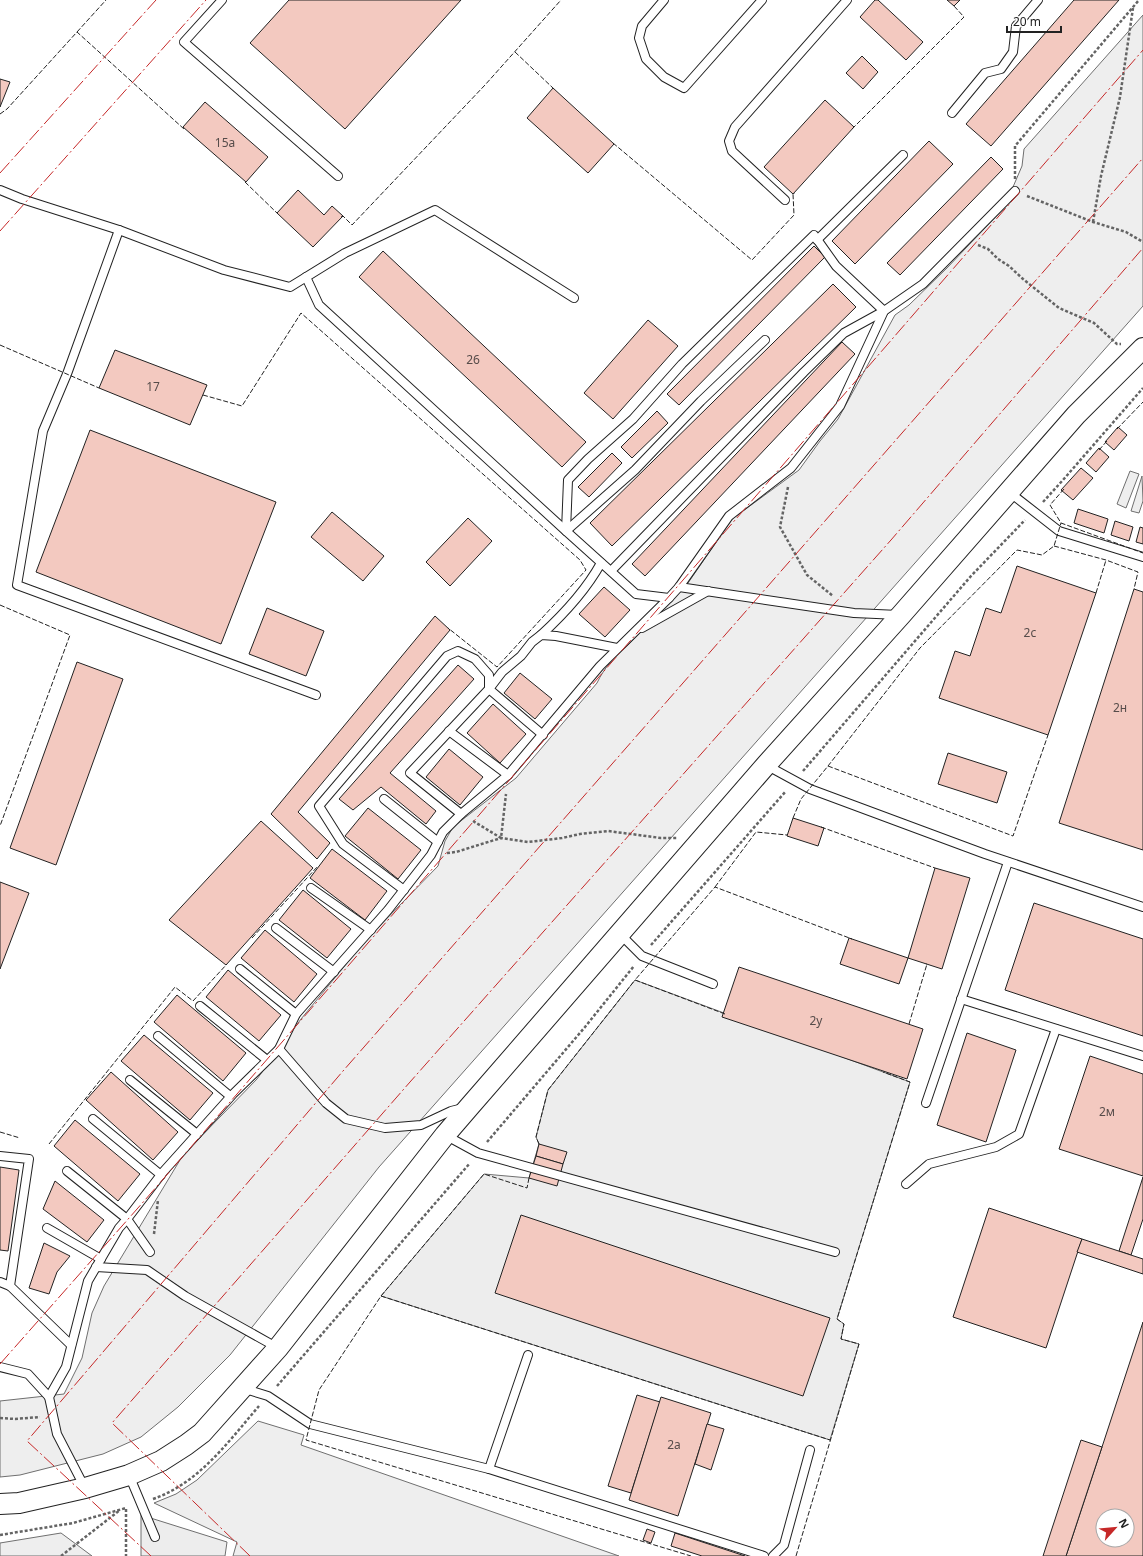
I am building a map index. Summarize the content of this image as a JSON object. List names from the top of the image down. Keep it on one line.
{"house_numbers":["15а","26","17","2с","2н","2у","2м","2а"],"scale_bar":"20 m","north":"top right"}
